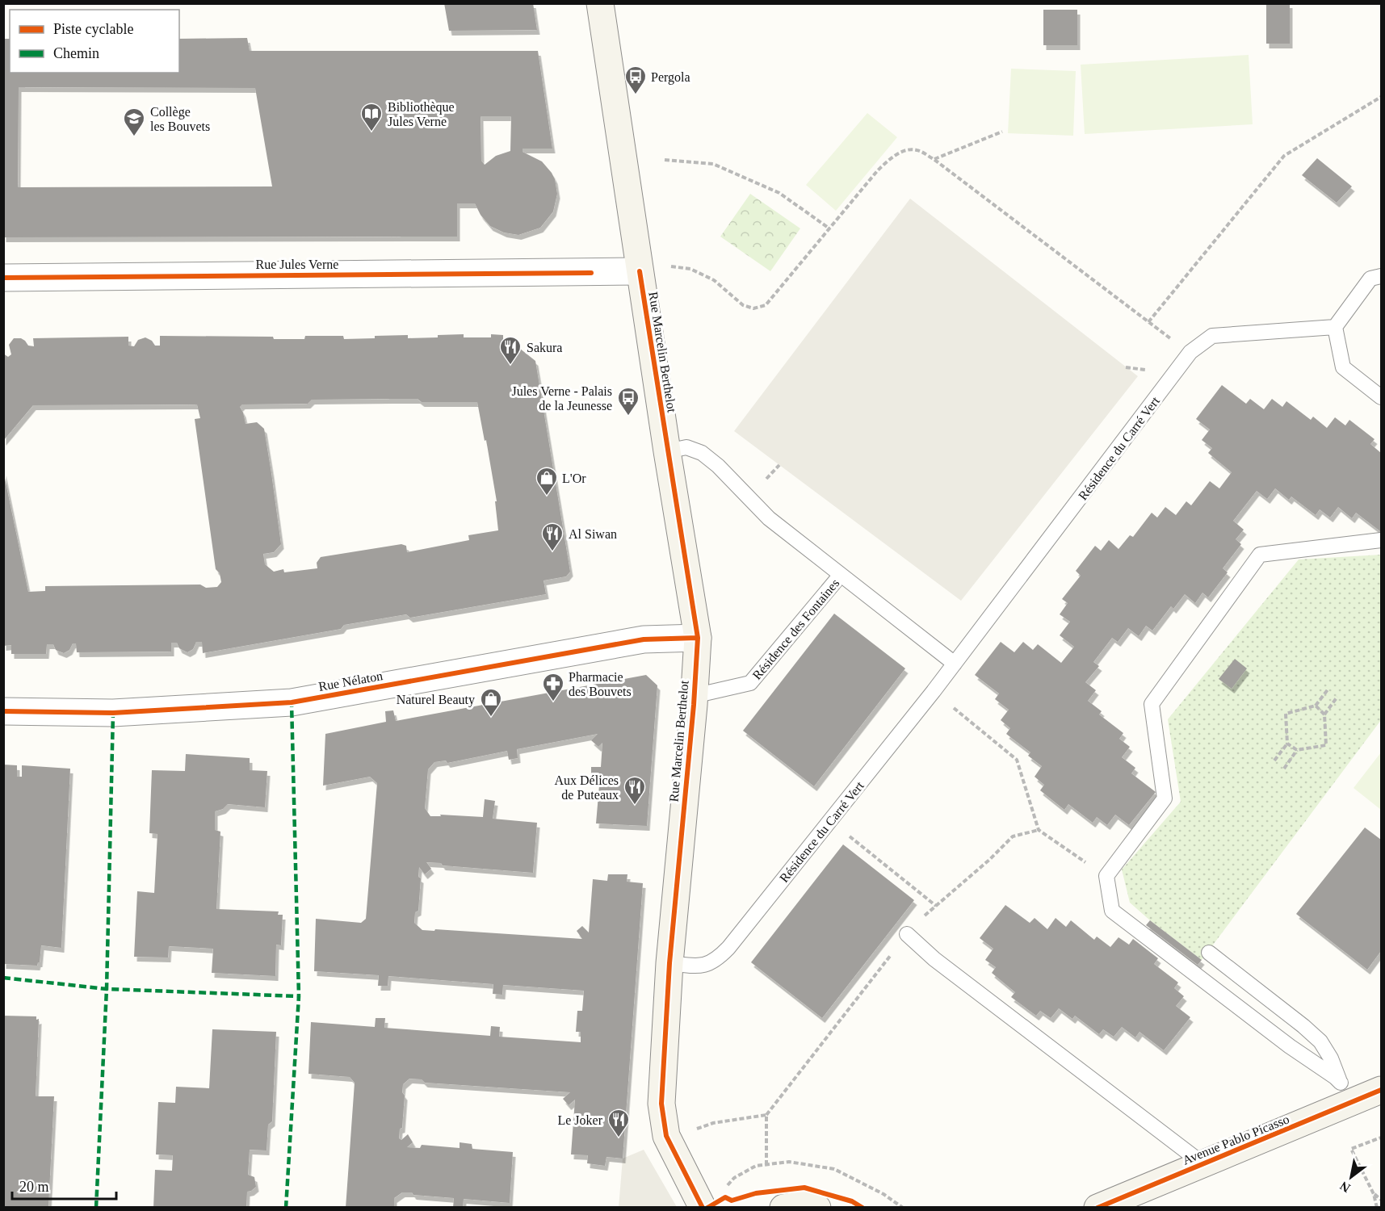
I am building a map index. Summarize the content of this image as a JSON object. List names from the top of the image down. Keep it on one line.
{"streets":{"street":["Rue Jules Verne","Rue Marcelin Berthelot","Rue Nélaton","Avenue Pablo Picasso"],"lane":["Résidence du Carré Vert","Résidence des Fontaines"]},"crossings":[["Rue Jules Verne","Rue Marcelin Berthelot"],["Rue Marcelin Berthelot","Résidence du Carré Vert"],["Rue Marcelin Berthelot","Résidence des Fontaines"],["Rue Marcelin Berthelot","Rue Nélaton"]],"places":{"bus stop":["Pergola","Jules Verne - Palais de la Jeunesse"],"library":["Bibliothèque Jules Verne"],"school or university":["Collège les Bouvets"],"restaurant":["Sakura","Al Siwan","Aux Délices de Puteaux","Le Joker"],"shop":["L'Or","Naturel Beauty"],"pharmacy":["Pharmacie des Bouvets"]},"legend":["Piste cyclable","Chemin"],"scale_bar":"20 m","north":"bottom left"}
